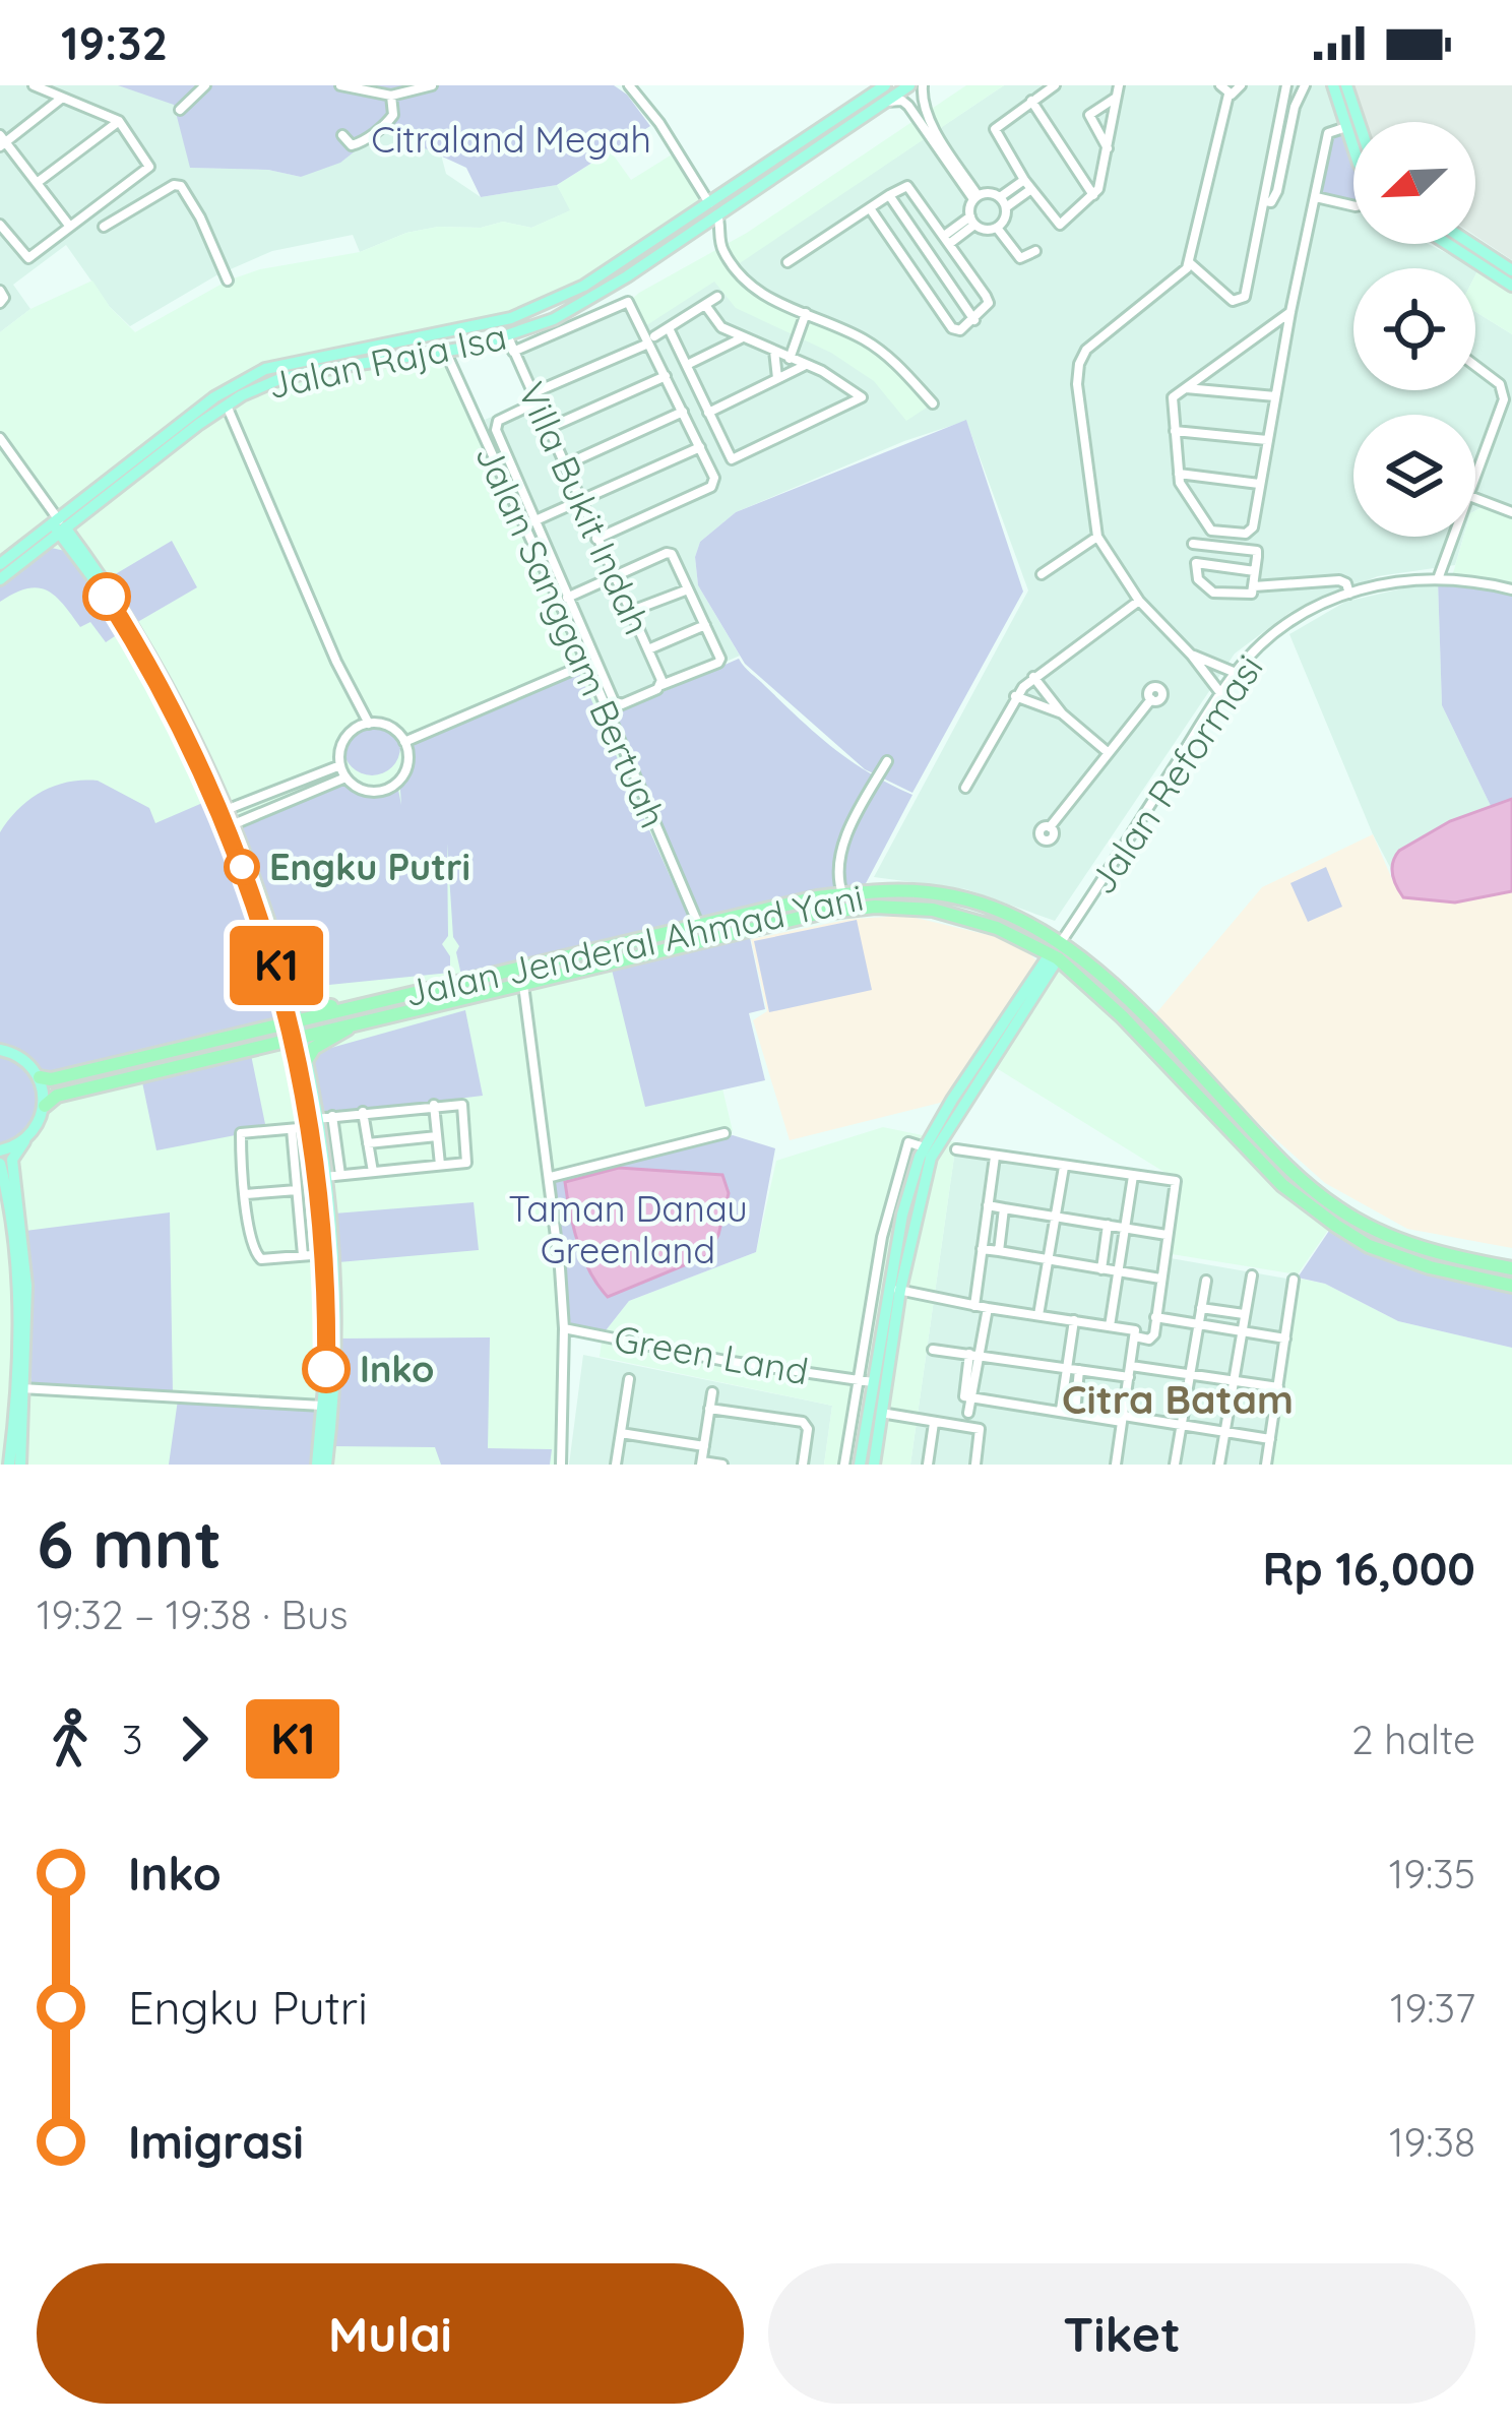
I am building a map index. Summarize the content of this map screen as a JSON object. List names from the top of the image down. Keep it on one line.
{"streets":{"highway":["Jalan Jenderal Ahmad Yani"],"main road":["Jalan Raja Isa"],"street":["Villa Bukit Indah","Jalan Sanggam Bertuah","Jalan Reformasi","Green Land"]},"crossings":[["Jalan Raja Isa","Villa Bukit Indah"],["Jalan Raja Isa","Jalan Sanggam Bertuah"],["Jalan Sanggam Bertuah","Jalan Jenderal Ahmad Yani"],["Jalan Reformasi","Jalan Jenderal Ahmad Yani"]],"districts":["Citra Batam"],"parks":["Citraland Megah","Taman Danau Greenland"],"places":["Engku Putri","Inko"],"lines":["bus line K1"],"north":"bottom left","page":{"status":"19:32","on_map":"K1","heading":["6 mnt","19:32 – 19:38 · Bus","Rp 16,000"],"legs":["3","K1","2 halte"],"list":[{"name":"Inko","value":"19:35"},{"name":"Engku Putri","value":"19:37"},{"name":"Imigrasi","value":"19:38"}],"buttons":["Mulai","Tiket"]}}
